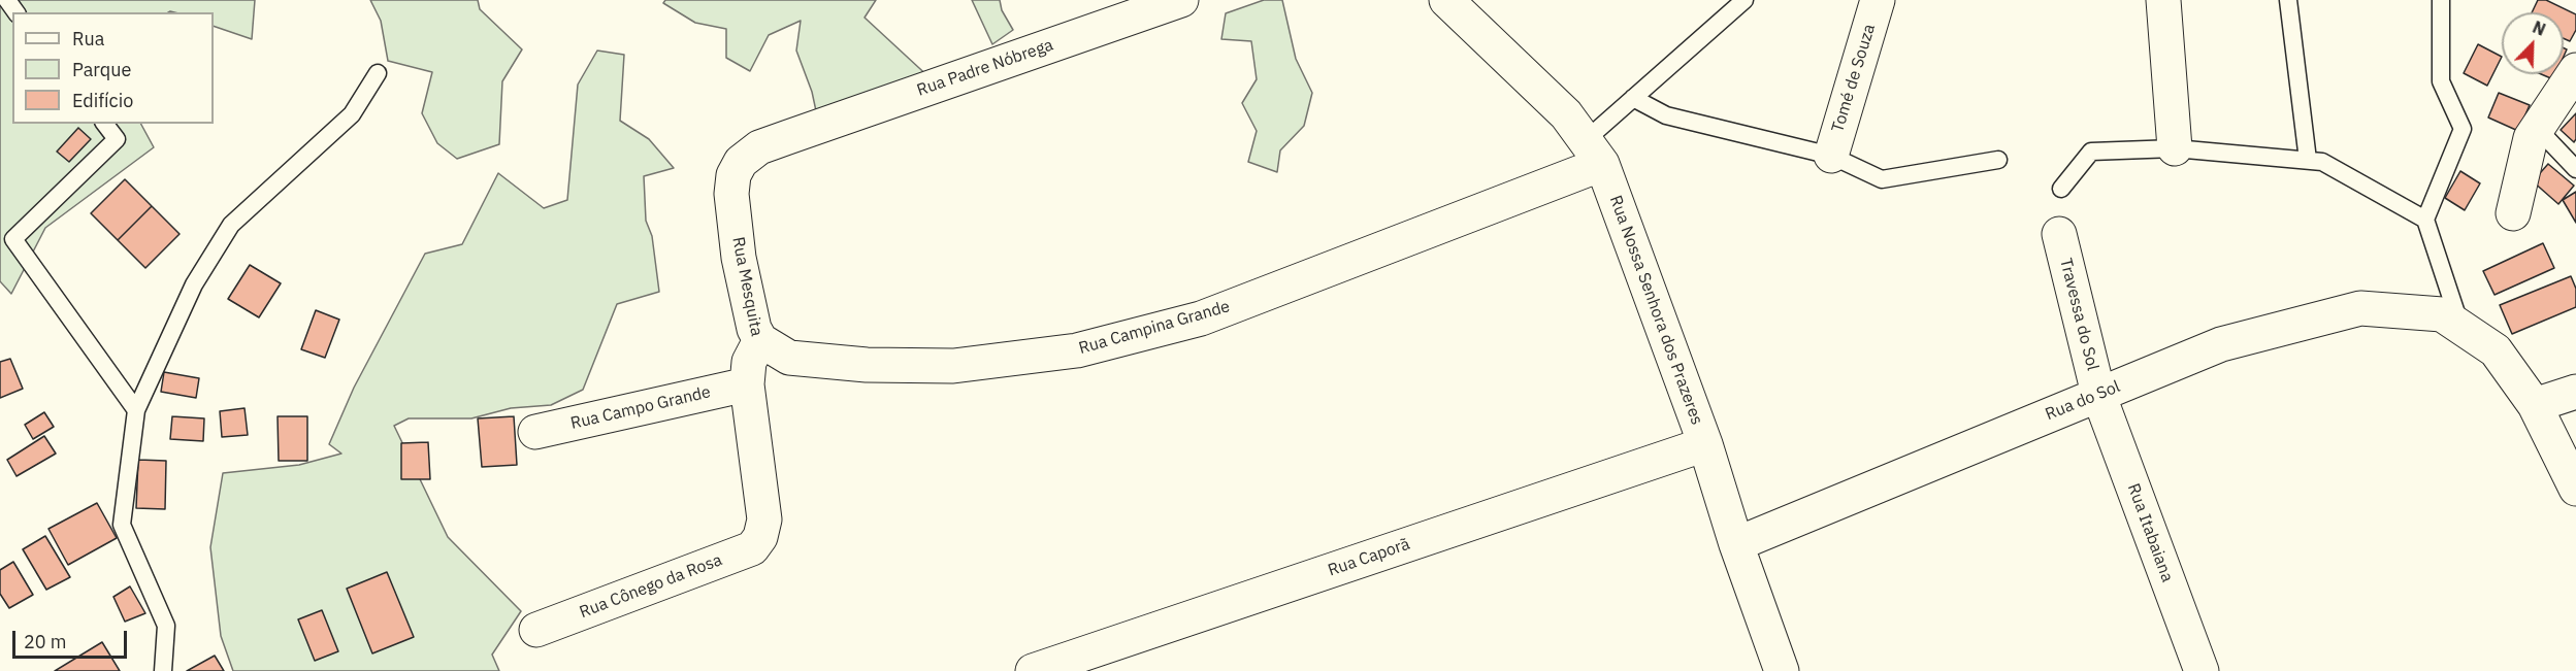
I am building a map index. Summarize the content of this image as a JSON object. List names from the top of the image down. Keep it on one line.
{"streets":{"street":["Rua Padre Nóbrega","Tomé de Souza","Rua Mesquita","Rua Nossa Senhora dos Prazeres","Travessa do Sol","Rua Campina Grande","Rua do Sol","Rua Campo Grande","Rua Itabaiana","Rua Caporã","Rua Cônego da Rosa"]},"crossings":[["Rua Padre Nóbrega","Rua Mesquita"],["Rua Mesquita","Rua Campina Grande"],["Rua Mesquita","Rua Campo Grande"],["Rua Mesquita","Rua Cônego da Rosa"],["Rua Nossa Senhora dos Prazeres","Rua Campina Grande"],["Rua Nossa Senhora dos Prazeres","Rua do Sol"],["Rua Nossa Senhora dos Prazeres","Rua Caporã"],["Travessa do Sol","Rua do Sol"],["Travessa do Sol","Rua Itabaiana"],["Rua do Sol","Rua Itabaiana"]],"legend":["Rua","Parque","Edifício"],"scale_bar":"20 m","north":"top right"}
